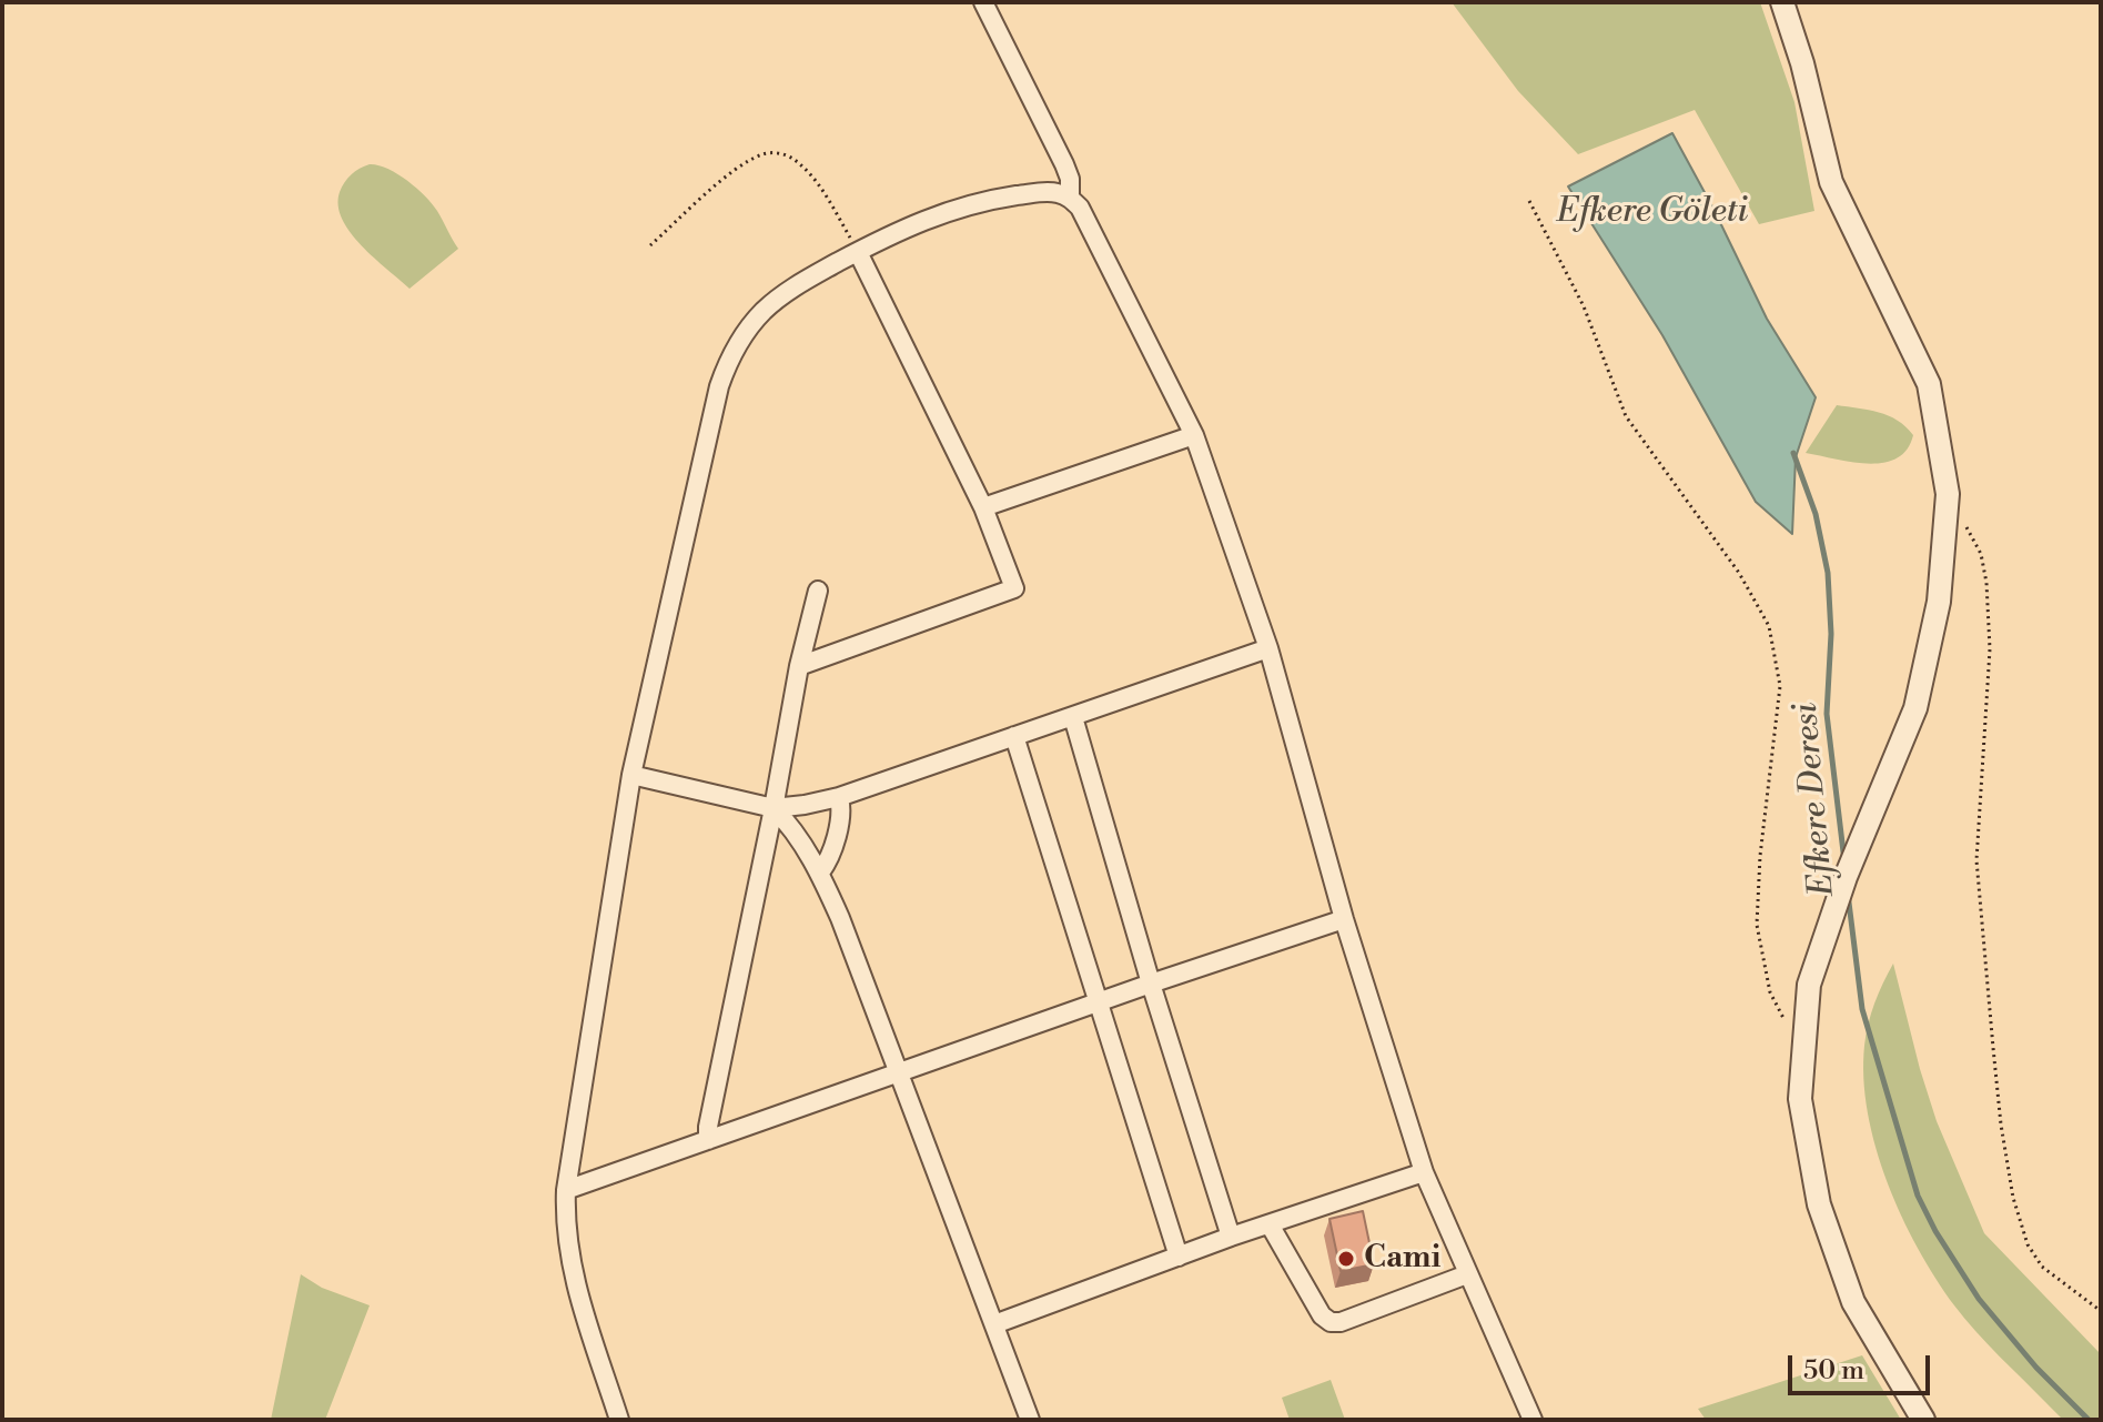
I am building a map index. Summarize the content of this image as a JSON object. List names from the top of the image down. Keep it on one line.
{"water":["Efkere Göleti","Efkere Deresi"],"places":["Cami"],"scale_bar":"50 m"}
